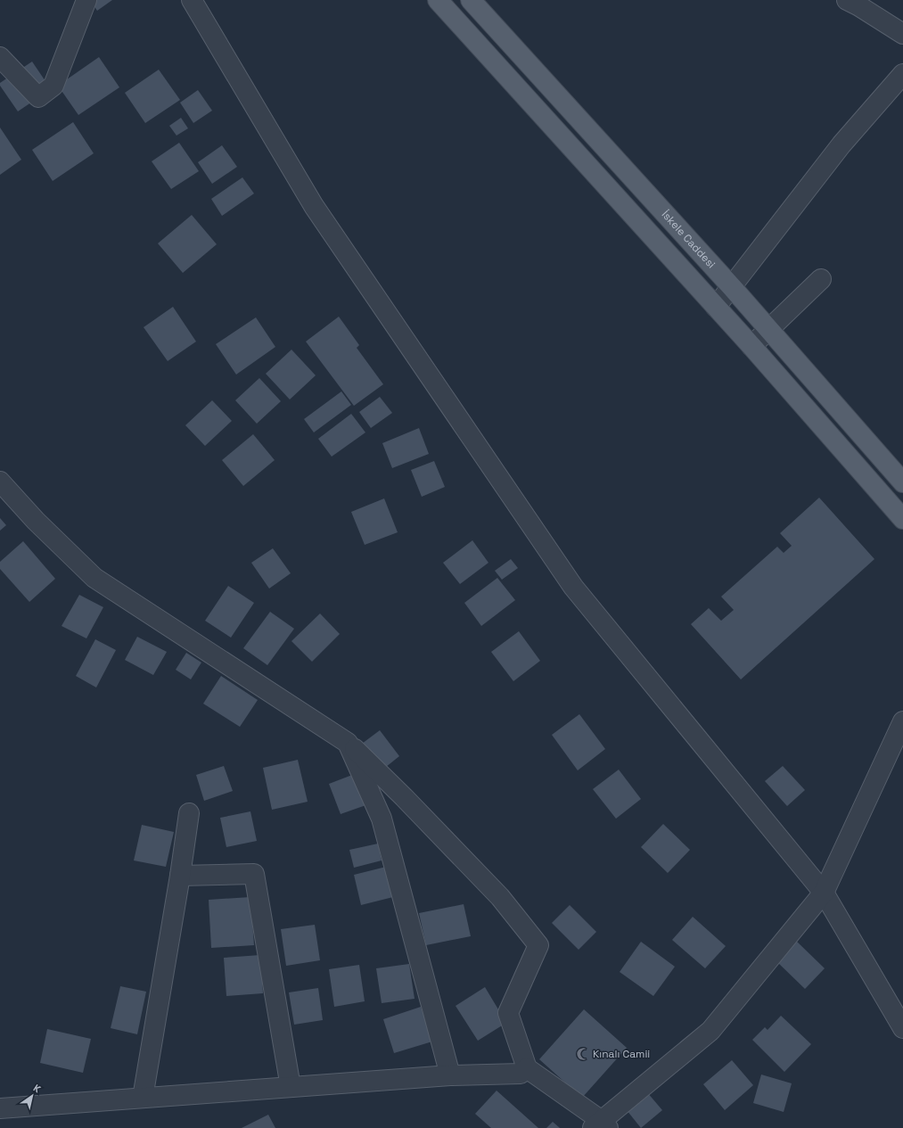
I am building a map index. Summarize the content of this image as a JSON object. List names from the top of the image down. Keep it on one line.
{"streets":{"main road":["İskele Caddesi"]},"places":{"mosque":["Kınalı Camii"]},"north":"top right"}
